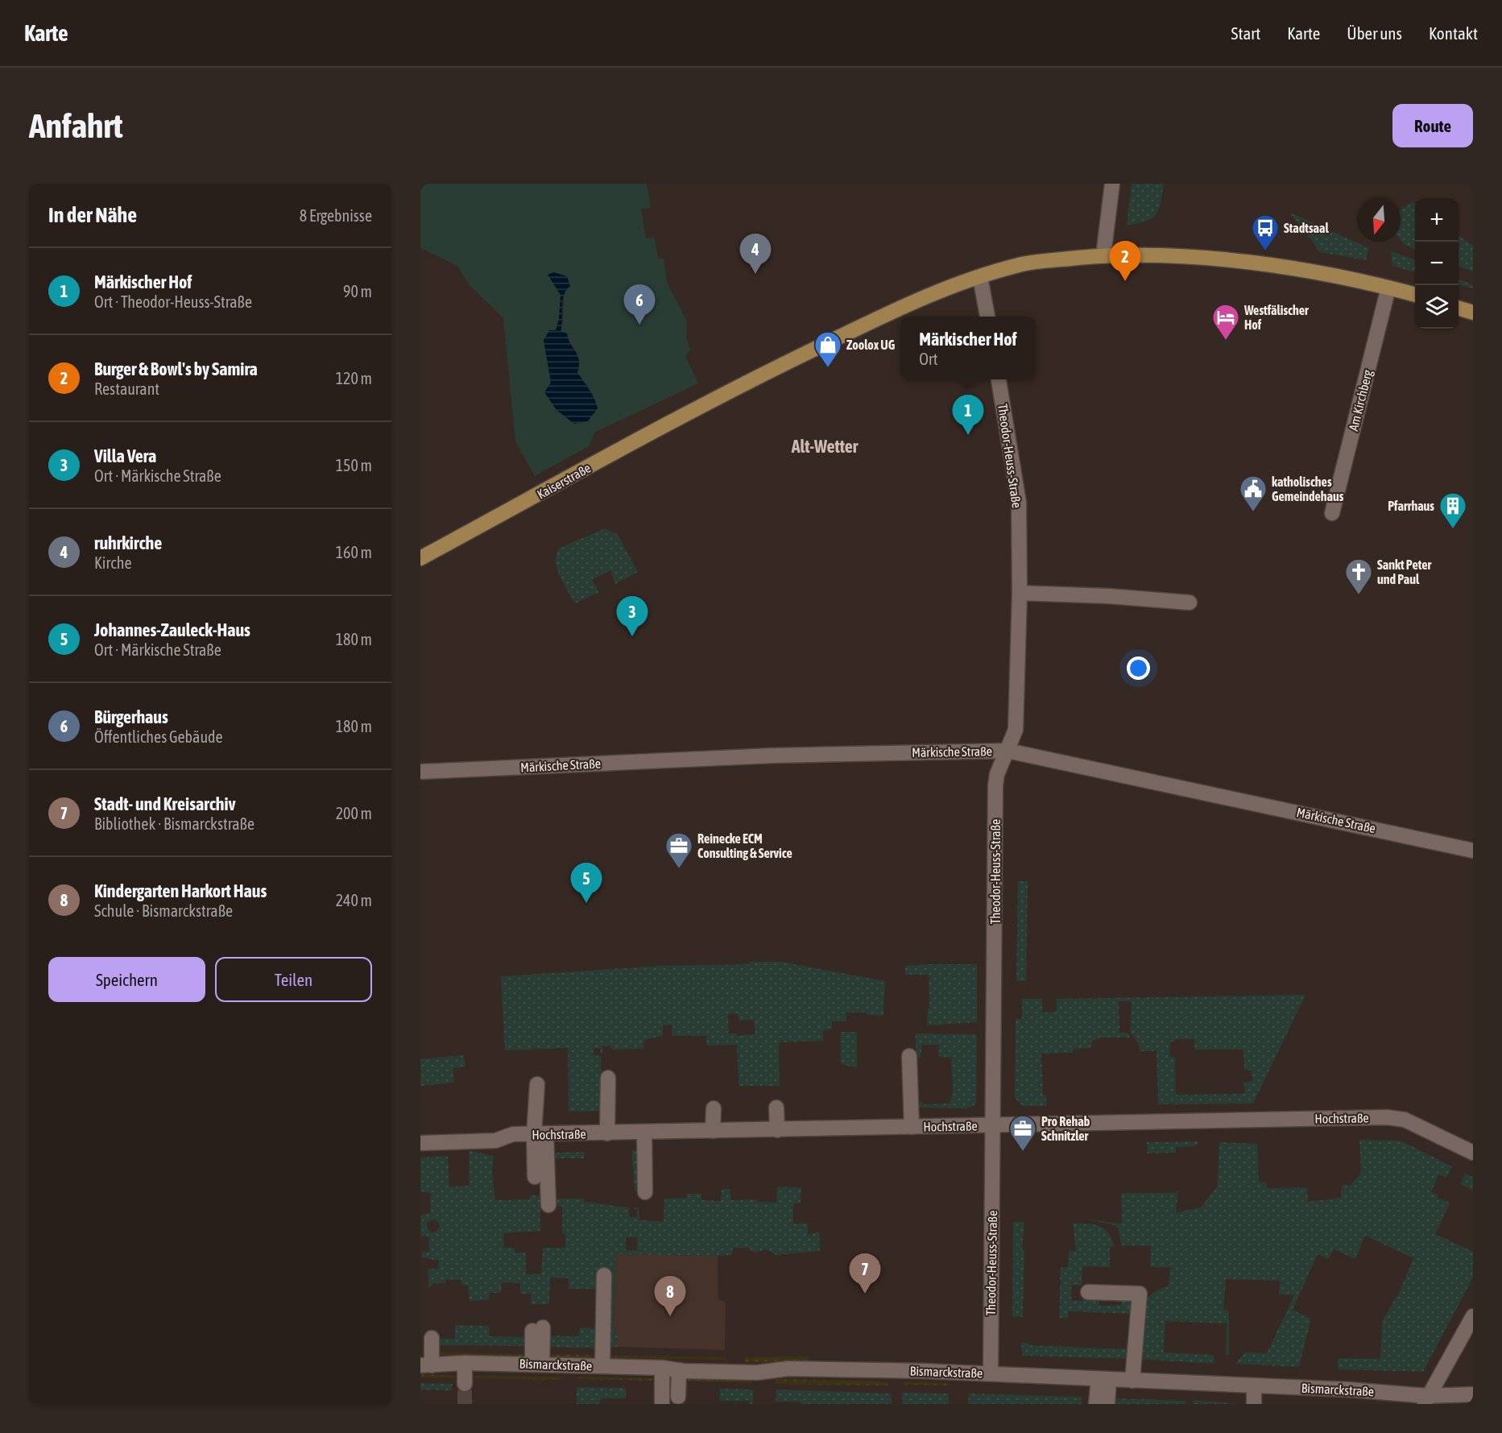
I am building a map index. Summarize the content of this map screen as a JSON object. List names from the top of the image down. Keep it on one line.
{"streets":{"main road":["Kaiserstraße"],"street":["Am Kirchberg","Theodor-Heuss-Straße","Märkische Straße","Hochstraße","Bismarckstraße"]},"crossings":[["Am Kirchberg","Kaiserstraße"],["Theodor-Heuss-Straße","Märkische Straße"],["Theodor-Heuss-Straße","Hochstraße"],["Theodor-Heuss-Straße","Bismarckstraße"]],"districts":["Alt-Wetter"],"places":{"bus stop":["Stadtsaal"],"hotel":["Westfälischer Hof"],"shop":["Zoolox UG"],"public building":["katholisches Gemeindehaus"],"building":["Pfarrhaus"],"church":["Sankt Peter und Paul"],"office":["Reinecke ECM Consulting & Service","Pro Rehab Schnitzler"]},"north":"bottom","page":{"header":"Karte","nav":["Start","Karte","Über uns","Kontakt"],"buttons":["Route",["Speichern","Teilen"]],"title":"Anfahrt","heading":["In der Nähe","8 Ergebnisse"],"map_buttons":["+","−"],"pins":["4","2","6","1","3","5","7","8"],"list":[{"mark":"1","name":"Märkischer Hof","note":"Ort · Theodor-Heuss-Straße","value":"90 m"},{"mark":"2","name":"Burger & Bowl's by Samira","note":"Restaurant","value":"120 m"},{"mark":"3","name":"Villa Vera","note":"Ort · Märkische Straße","value":"150 m"},{"mark":"4","name":"ruhrkirche","note":"Kirche","value":"160 m"},{"mark":"5","name":"Johannes-Zauleck-Haus","note":"Ort · Märkische Straße","value":"180 m"},{"mark":"6","name":"Bürgerhaus","note":"Öffentliches Gebäude","value":"180 m"},{"mark":"7","name":"Stadt- und Kreisarchiv","note":"Bibliothek · Bismarckstraße","value":"200 m"},{"mark":"8","name":"Kindergarten Harkort Haus","note":"Schule · Bismarckstraße","value":"240 m"}],"popup":["Märkischer Hof","Ort"]}}
